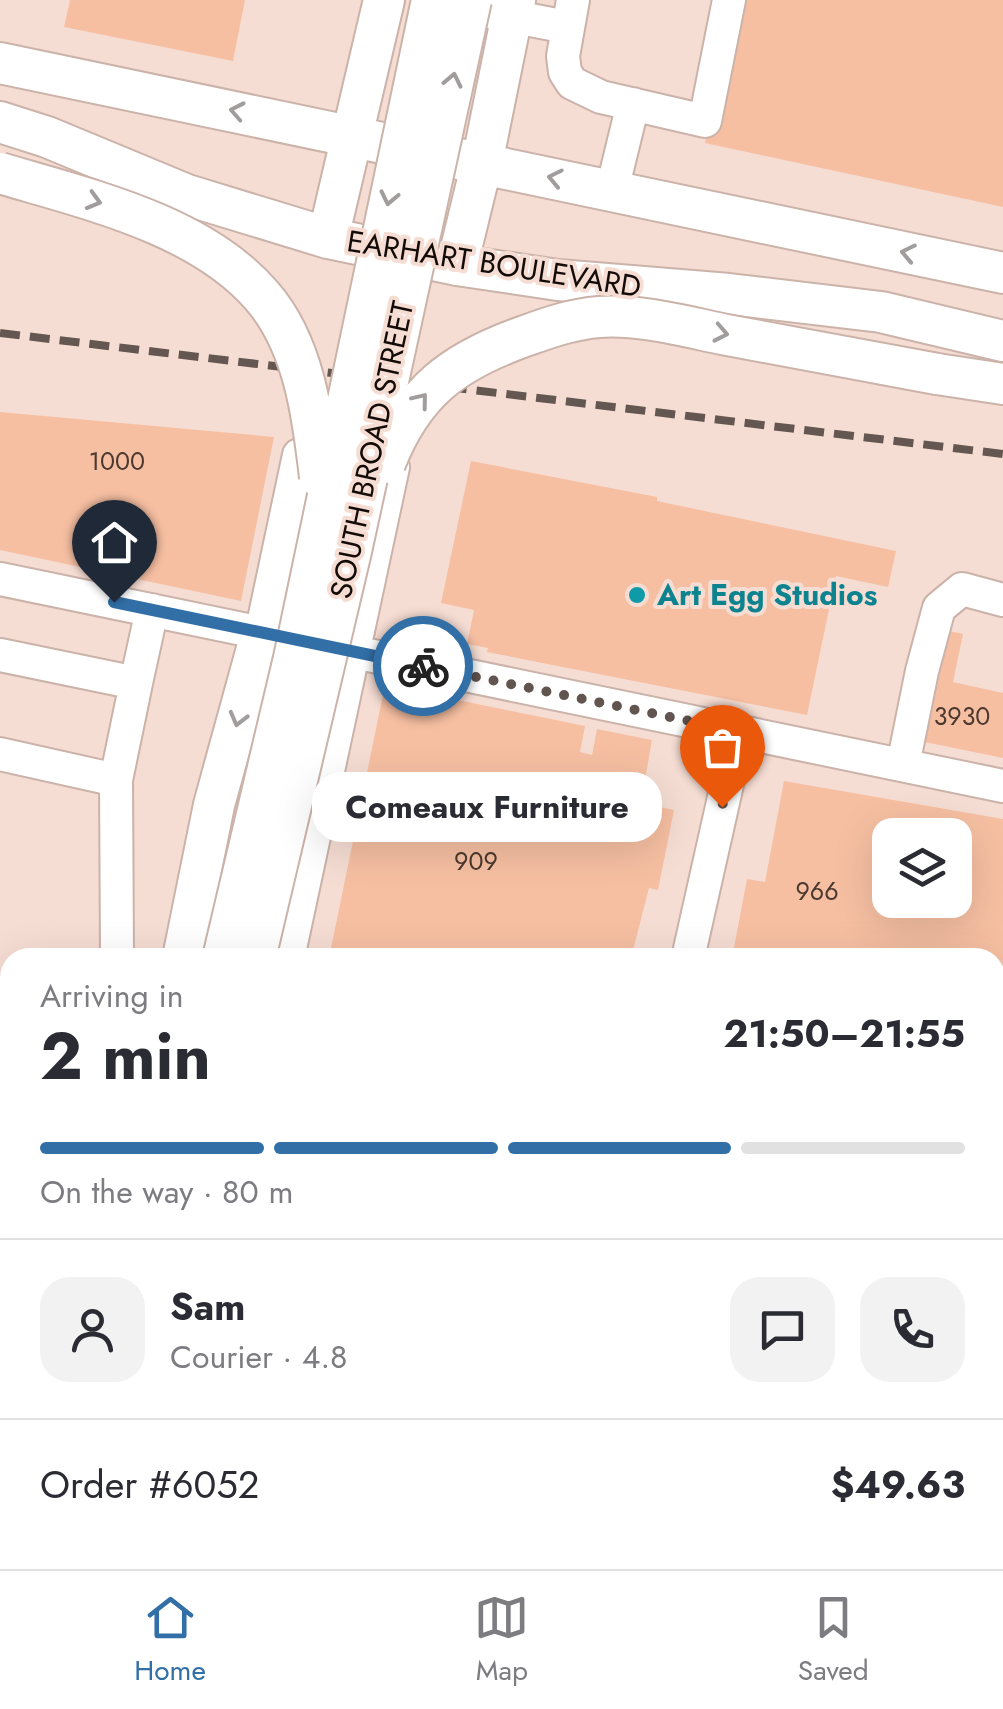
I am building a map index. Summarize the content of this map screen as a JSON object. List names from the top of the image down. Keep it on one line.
{"streets":{"main road":["EARHART BOULEVARD","SOUTH BROAD STREET"]},"places":["Art Egg Studios","Comeaux Furniture"],"house_numbers":["1000","3930","909","966"],"page":{"bubble":"Comeaux Furniture","heading":["2 min","Arriving in","21:50–21:55"],"panel":["Sam","Courier · 4.8","Order #6052","$49.63"],"bar":"On the way · 80 m","tabs":["Home","Map","Saved"]}}
